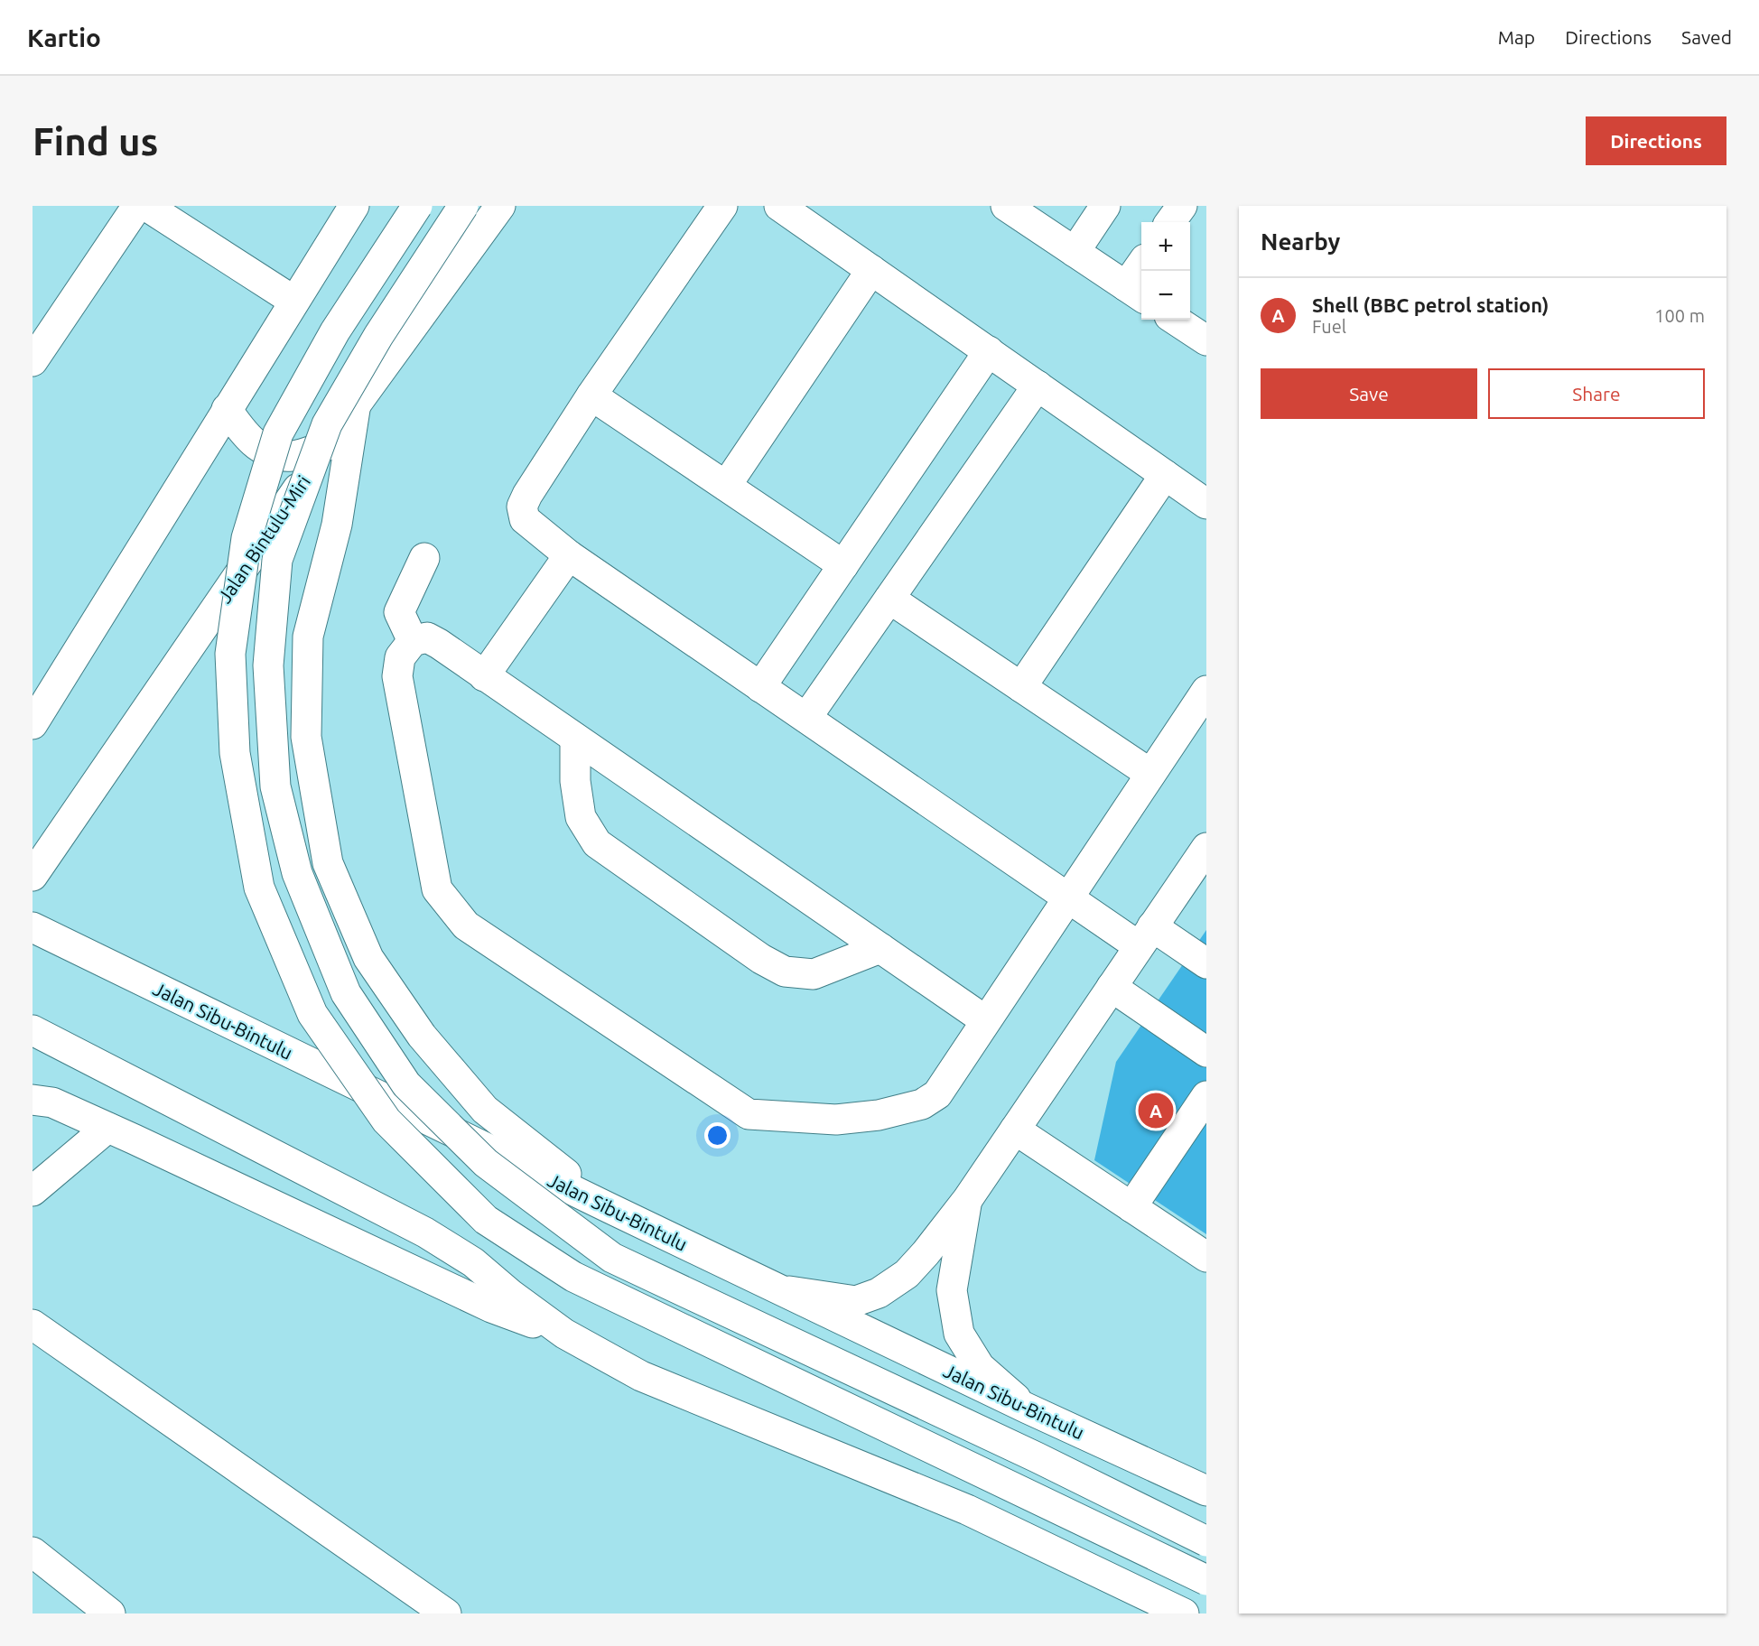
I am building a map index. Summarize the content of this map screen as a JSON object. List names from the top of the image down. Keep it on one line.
{"streets":{"main road":["Jalan Bintulu-Miri","Jalan Sibu-Bintulu"]},"page":{"header":"Kartio","nav":["Map","Directions","Saved"],"buttons":["Directions",["Save","Share"]],"title":"Find us","heading":"Nearby","map_buttons":["+","−"],"list":[{"mark":"A","name":"Shell (BBC petrol station)","note":"Fuel","value":"100 m"}],"pins":"A"}}
